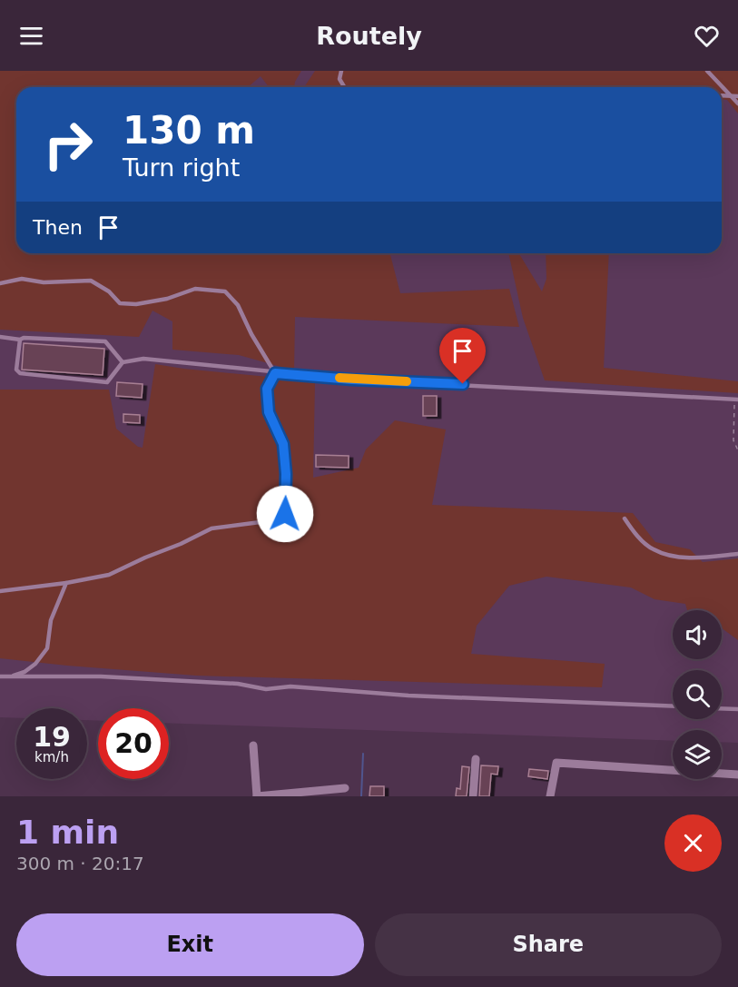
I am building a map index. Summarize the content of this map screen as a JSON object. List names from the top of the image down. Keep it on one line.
{"page":{"header":"Routely","turn":["130 m","Turn right"],"then":"Then","speed":"19 km/h","limit":"20","heading":["1 min","300 m · 20:17"],"buttons":["Exit","Share"]}}
